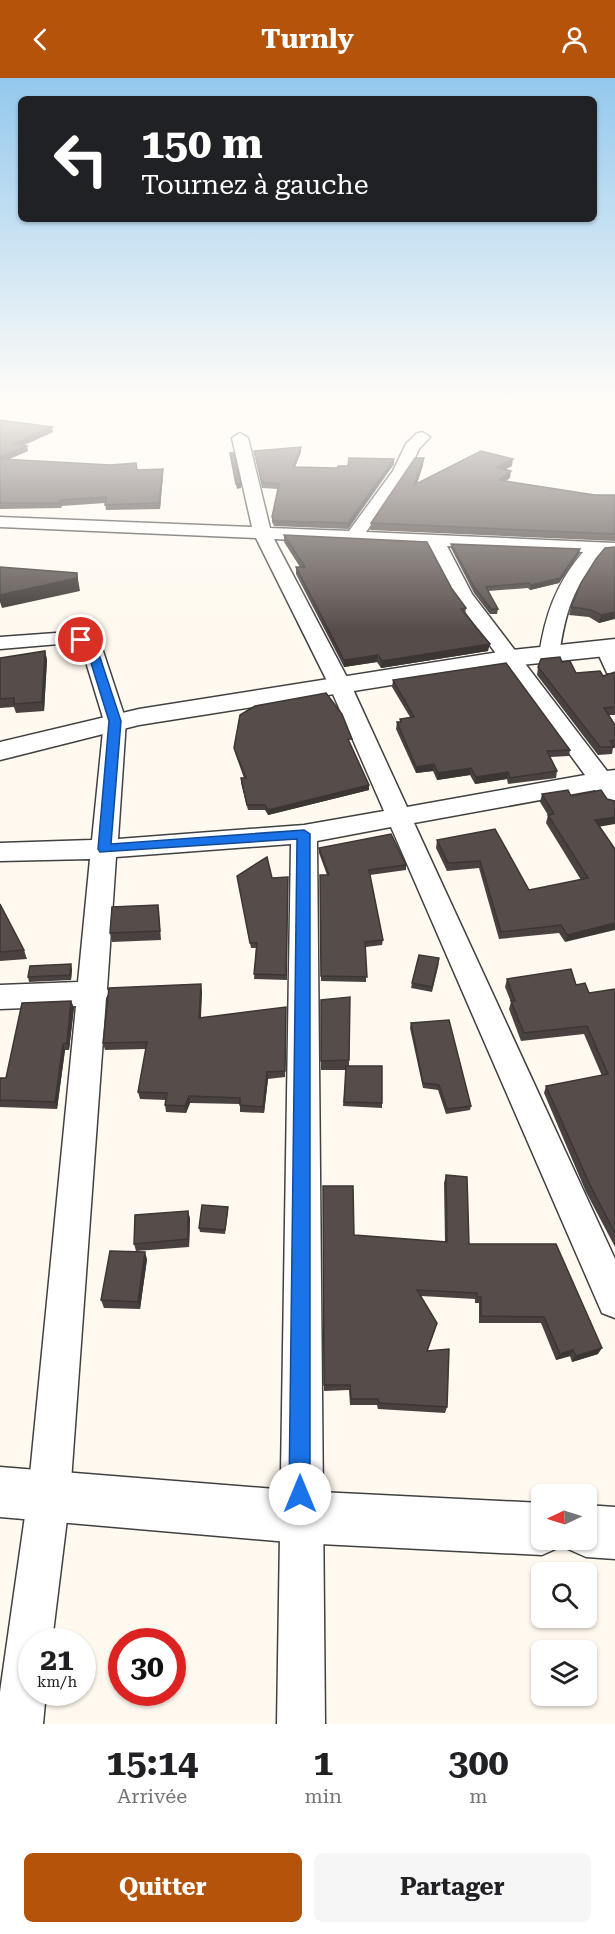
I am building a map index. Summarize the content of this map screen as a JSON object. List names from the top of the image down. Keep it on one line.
{"north":"left","page":{"header":"Turnly","turn":["150 m","Tournez à gauche"],"speed":"21 km/h","limit":"30","eta":["15:14","Arrivée","1","min","300","m"],"buttons":["Quitter","Partager"]}}
